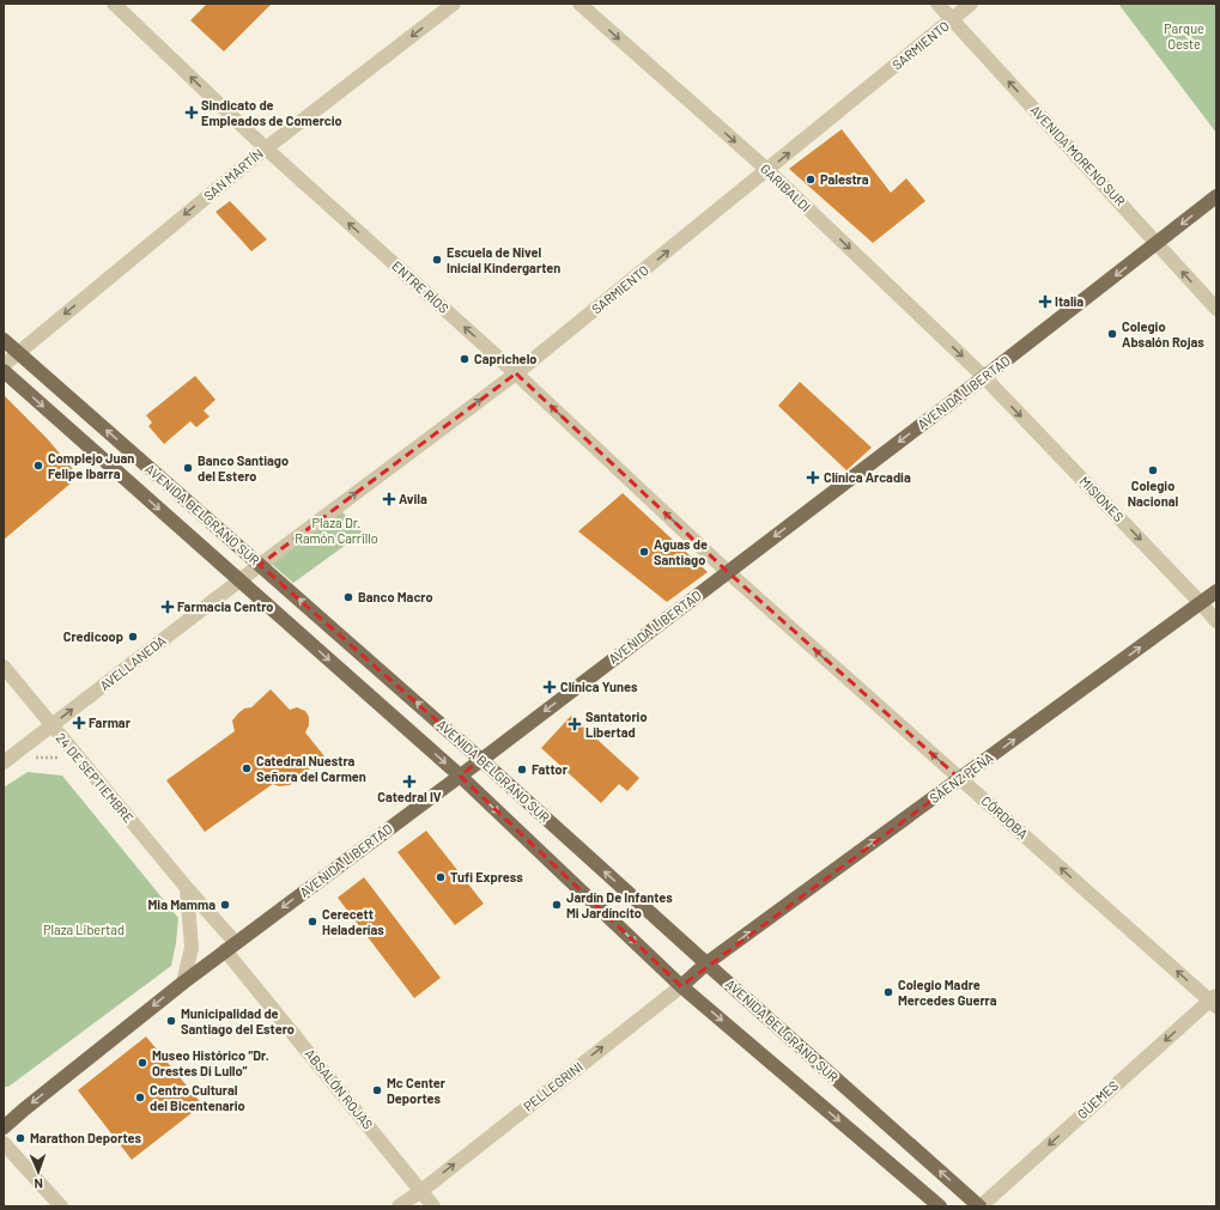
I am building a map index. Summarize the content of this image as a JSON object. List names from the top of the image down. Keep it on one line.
{"streets":{"main road":["AVENIDA LIBERTAD","AVENIDA BELGRANO SUR","SÁENZ PEÑA","PELLEGRINI"],"street":["SARMIENTO","AVENIDA MORENO SUR","SAN MARTÍN","GARIBALDI","ENTRE RÍOS","MISIONES","AVELLANEDA","24 DE SEPTIEMBRE","CÓRDOBA","ABSALÓN ROJAS","GÜEMES"]},"crossings":[["SARMIENTO","AVENIDA MORENO SUR"],["SARMIENTO","GARIBALDI"],["SARMIENTO","ENTRE RÍOS"],["SARMIENTO","AVENIDA BELGRANO SUR"],["SARMIENTO","AVELLANEDA"],["AVENIDA MORENO SUR","AVENIDA LIBERTAD"],["SAN MARTÍN","ENTRE RÍOS"],["SAN MARTÍN","AVENIDA BELGRANO SUR"],["GARIBALDI","AVENIDA LIBERTAD"],["GARIBALDI","MISIONES"],["ENTRE RÍOS","AVENIDA LIBERTAD"],["ENTRE RÍOS","CÓRDOBA"],["AVENIDA LIBERTAD","MISIONES"],["AVENIDA LIBERTAD","AVENIDA BELGRANO SUR"],["AVENIDA LIBERTAD","24 DE SEPTIEMBRE"],["AVENIDA LIBERTAD","CÓRDOBA"],["AVENIDA LIBERTAD","ABSALÓN ROJAS"],["MISIONES","SÁENZ PEÑA"],["AVENIDA BELGRANO SUR","AVELLANEDA"],["AVENIDA BELGRANO SUR","SÁENZ PEÑA"],["AVENIDA BELGRANO SUR","PELLEGRINI"],["AVENIDA BELGRANO SUR","GÜEMES"],["AVELLANEDA","24 DE SEPTIEMBRE"],["24 DE SEPTIEMBRE","ABSALÓN ROJAS"],["SÁENZ PEÑA","CÓRDOBA"],["SÁENZ PEÑA","PELLEGRINI"],["CÓRDOBA","GÜEMES"],["PELLEGRINI","ABSALÓN ROJAS"]],"one_way":["SARMIENTO","AVENIDA MORENO SUR","SAN MARTÍN","GARIBALDI","ENTRE RÍOS","AVENIDA LIBERTAD","MISIONES","AVELLANEDA","SÁENZ PEÑA","CÓRDOBA","PELLEGRINI","GÜEMES"],"parks":["Parque Oeste","Plaza Dr. Ramón Carrillo","Plaza Libertad"],"places":{"health":["Sindicato de Empleados de Comercio","Italia","Clínica Arcadia","Avila","Farmacia Centro","Clínica Yunes","Farmar","Santatorio Libertad","Catedral IV"],"other":["Palestra","Escuela de Nivel Inicial Kindergarten","Colegio Absalón Rojas","Caprichelo","Complejo Juan Felipe Ibarra","Banco Santiago del Estero","Colegio Nacional","Aguas de Santiago","Banco Macro","Credicoop","Catedral Nuestra Señora del Carmen","Fattor","Tufi Express","Mia Mamma","Jardín De Infantes Mi Jardíncito","Cerecett Heladerías","Colegio Madre Mercedes Guerra","Municipalidad de Santiago del Estero","Museo Histórico “Dr. Orestes Di Lullo”","Mc Center Deportes","Centro Cultural del Bicentenario","Marathon Deportes"]},"north":"bottom"}
